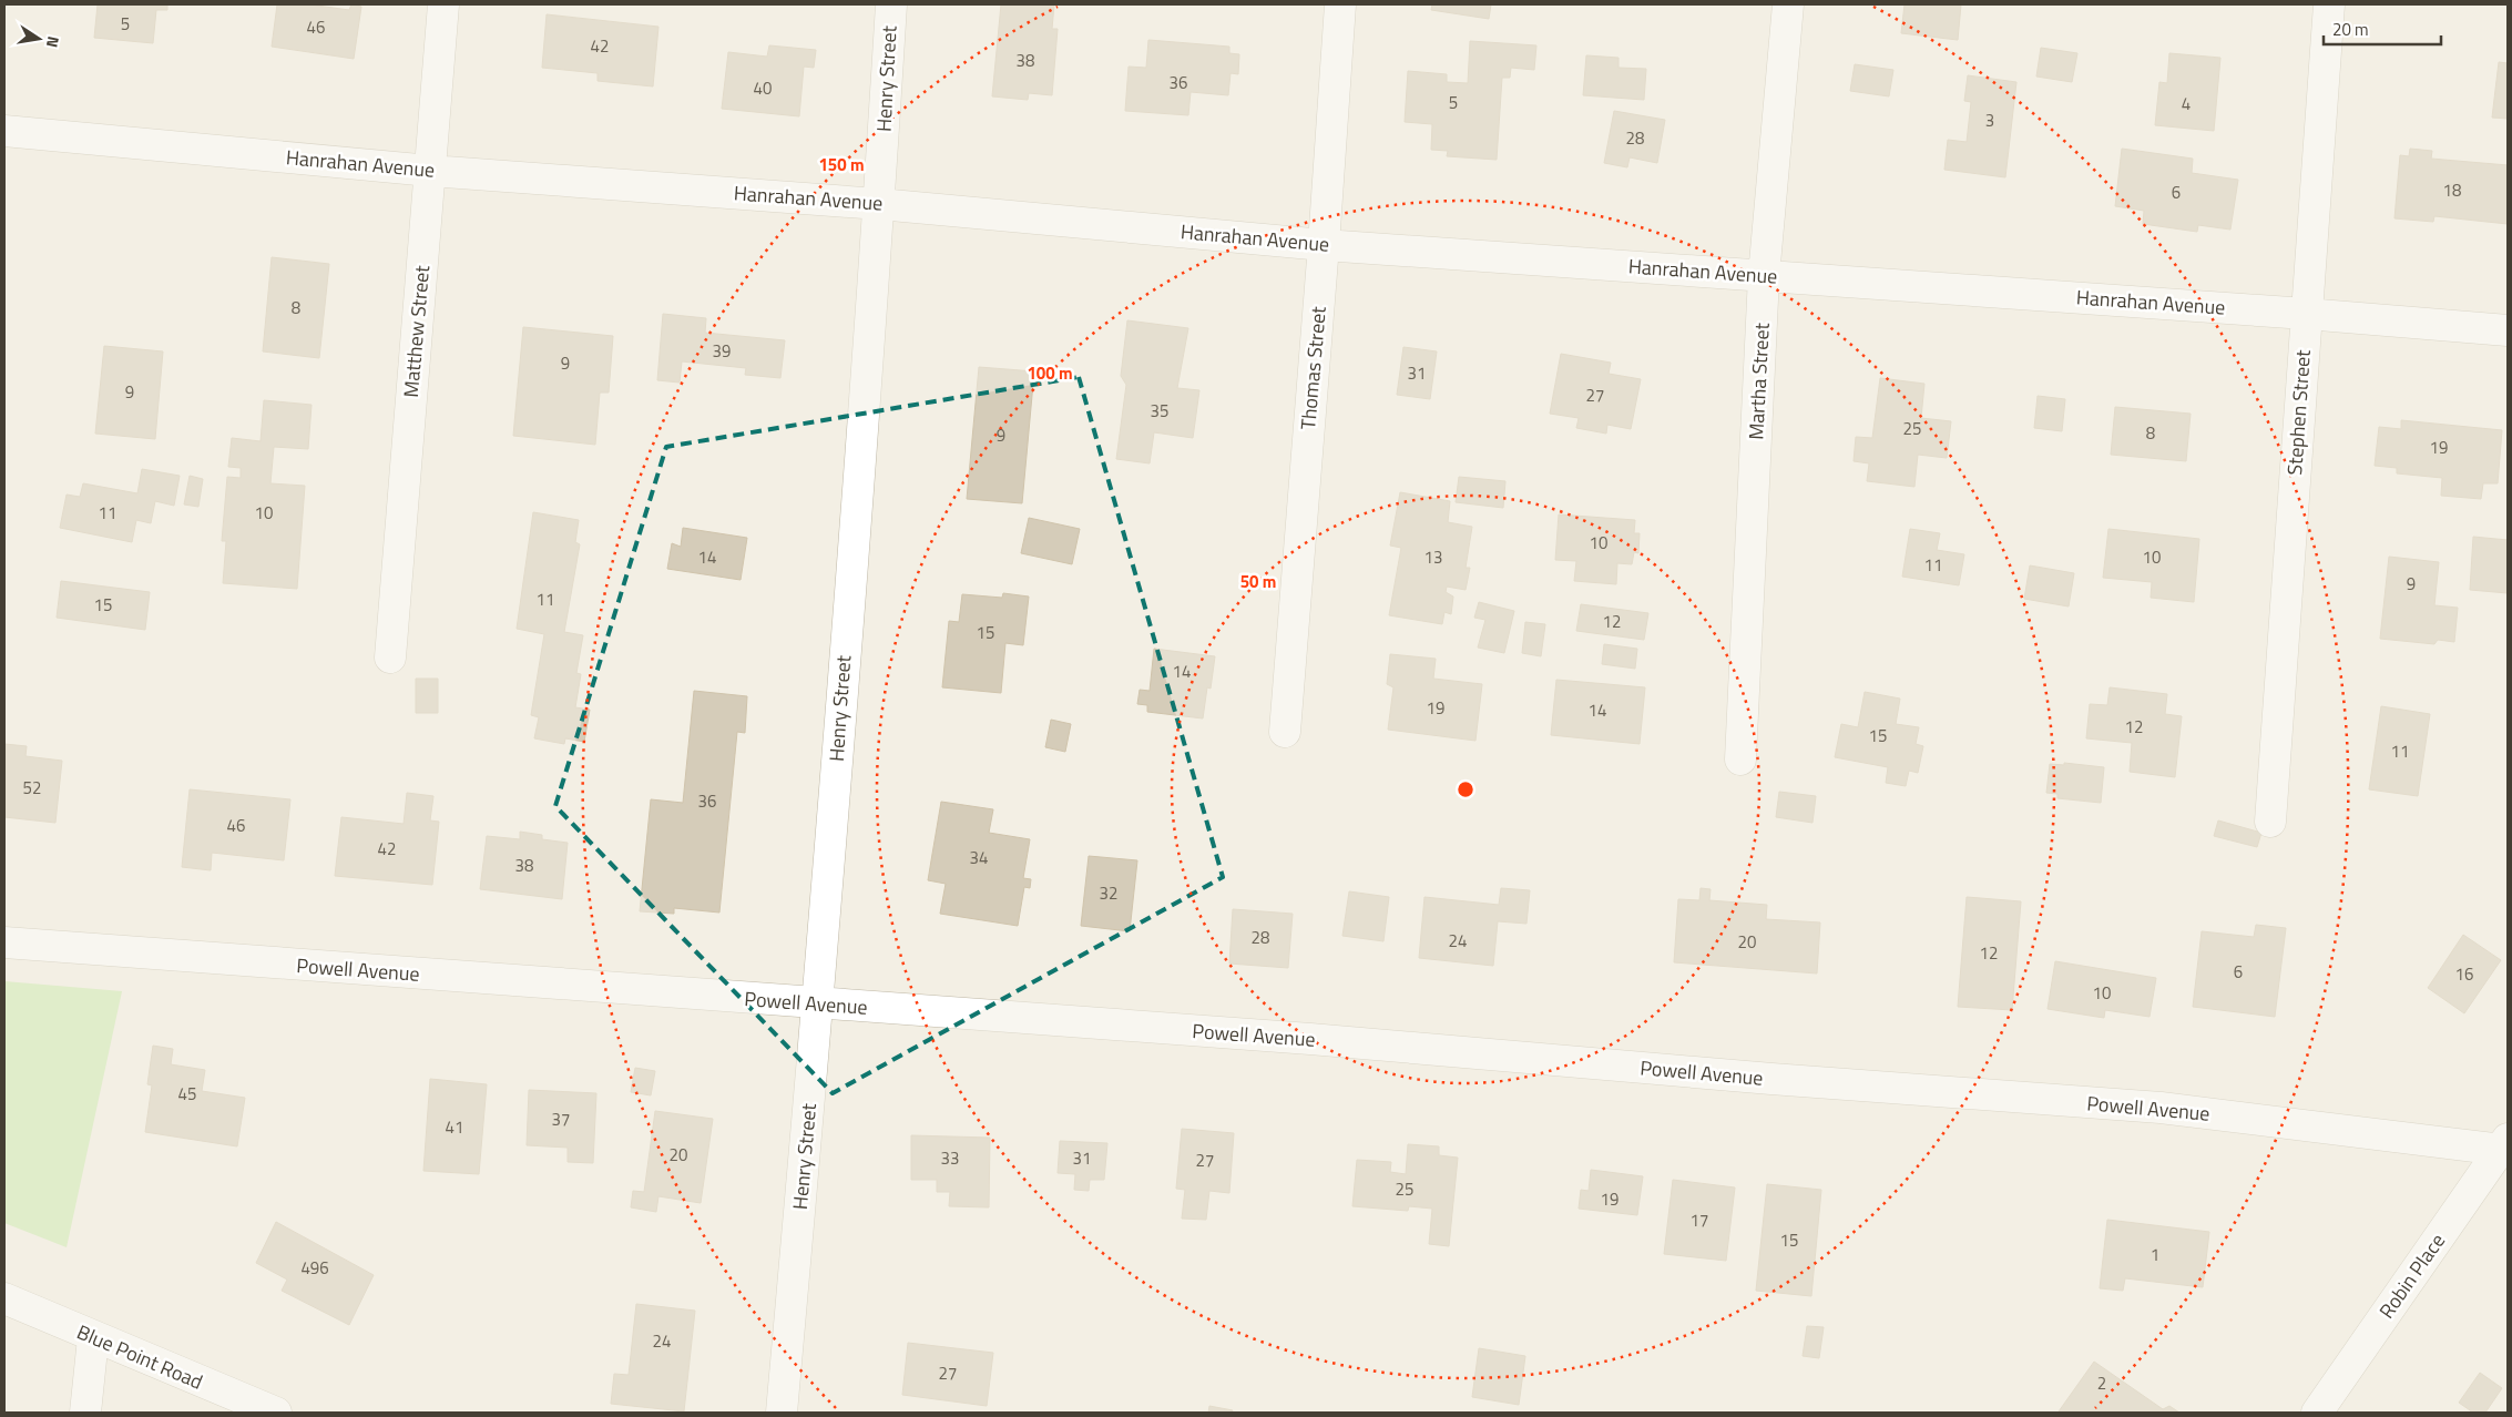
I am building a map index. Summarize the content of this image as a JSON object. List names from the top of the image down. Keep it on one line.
{"streets":{"street":["Henry Street","Hanrahan Avenue","Matthew Street","Thomas Street","Martha Street","Stephen Street","Powell Avenue","Robin Place","Blue Point Road"]},"crossings":[["Henry Street","Hanrahan Avenue"],["Henry Street","Powell Avenue"],["Hanrahan Avenue","Matthew Street"],["Hanrahan Avenue","Thomas Street"],["Hanrahan Avenue","Martha Street"],["Hanrahan Avenue","Stephen Street"],["Powell Avenue","Robin Place"]],"house_numbers":["5","46","42","38","36","40","5","4","3","28","18","6","8","39","9","31","9","27","35","25","8","9","19","11","10","10","14","13","10","11","9","11","15","12","15","14","19","14","12","15","11","52","36","46","42","34","38","32","28","24","20","12","6","16","10","45","37","41","20","33","31","27","25","19","17","15","1","496","24","27","2"],"scale_bar":"20 m","north":"right","rings":["150 m","100 m","50 m"]}
